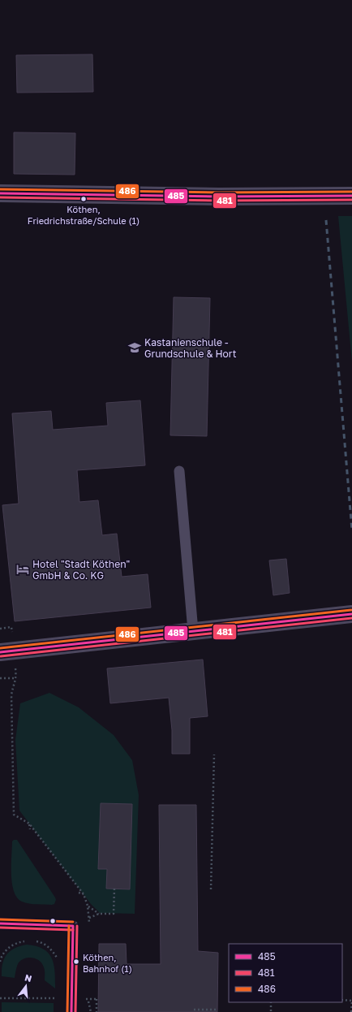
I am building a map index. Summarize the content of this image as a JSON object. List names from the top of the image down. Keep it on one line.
{"places":{"other":["Köthen, Friedrichstraße/Schule (1)","Köthen, Bahnhof (1)"],"school or university":["Kastanienschule - Grundschule & Hort"],"hotel":["Hotel \"Stadt Köthen\" GmbH & Co. KG"]},"lines":["transit line 486","transit line 485","transit line 481"],"legend":["485","481","486"],"north":"top"}
